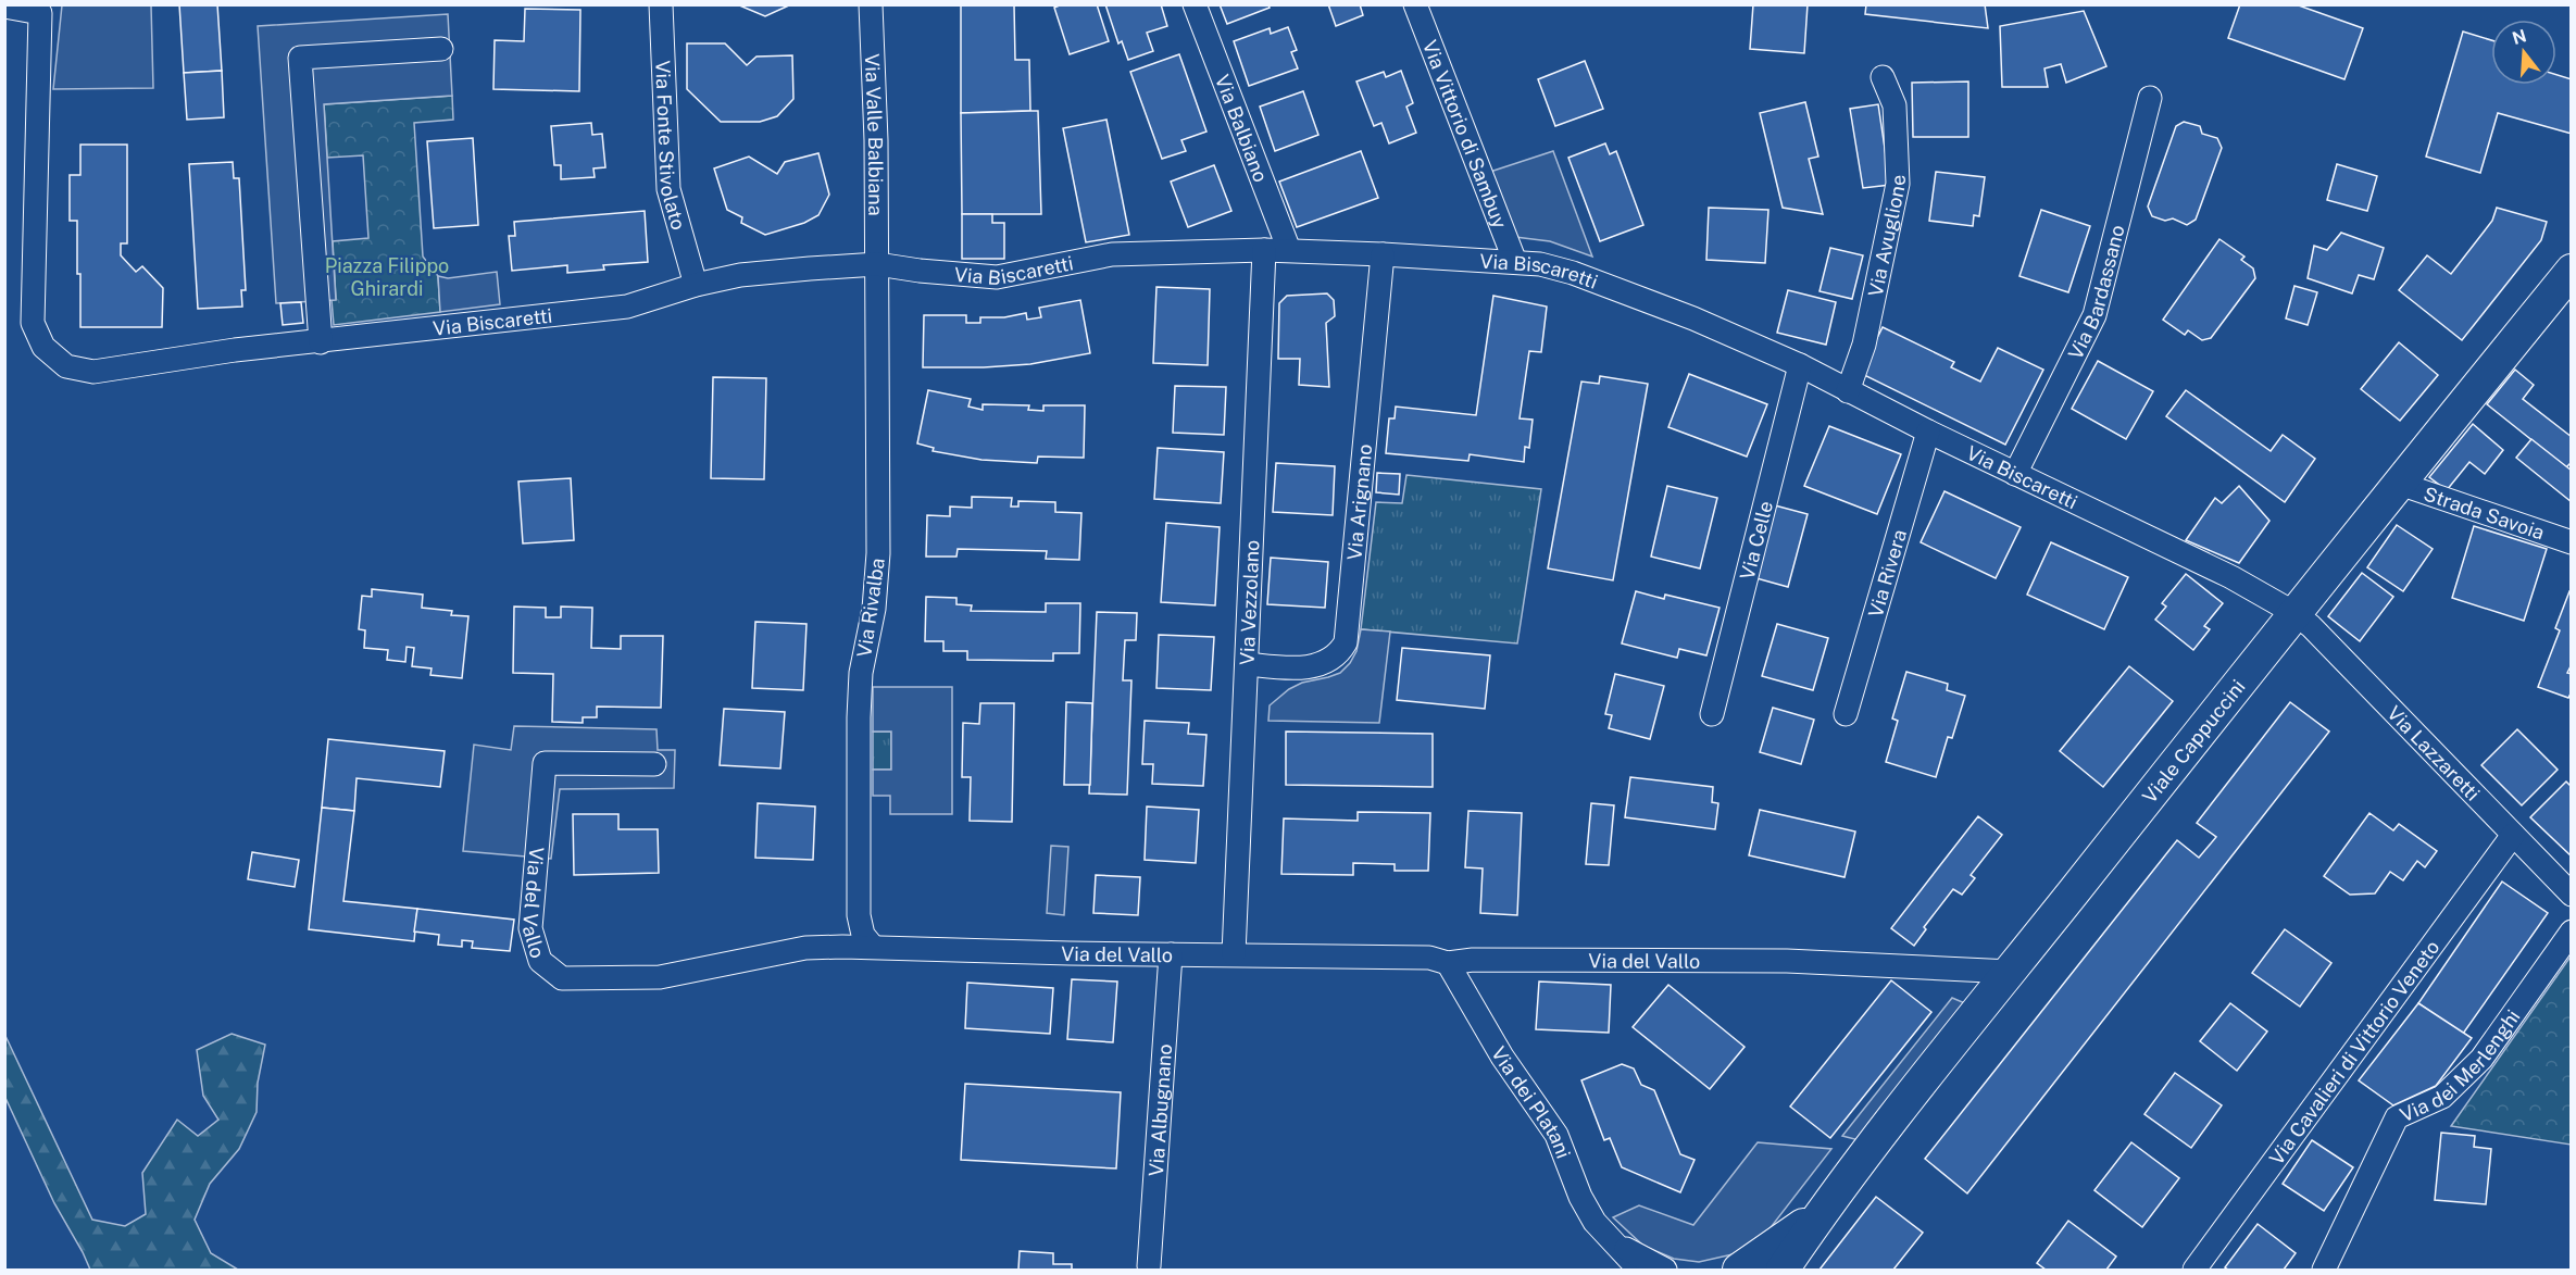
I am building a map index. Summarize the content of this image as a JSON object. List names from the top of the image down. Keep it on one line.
{"streets":{"street":["Via Balbiano","Via Vittorio di Sambuy","Via Valle Balbiana","Via Fonte Stivolato","Via Avuglione","Via Biscaretti","Via Bardassano","Via Arignano","Strada Savoia","Via Celle","Via Rivera","Via Vezzolano","Via Rivalba","Viale Cappuccini","Via Lazzaretti","Via del Vallo","Via Cavalieri di Vittorio Veneto","Via dei Merlenghi","Via dei Platani","Via Albugnano"]},"crossings":[["Via Balbiano","Via Biscaretti"],["Via Vittorio di Sambuy","Via Biscaretti"],["Via Valle Balbiana","Via Biscaretti"],["Via Valle Balbiana","Via Rivalba"],["Via Fonte Stivolato","Via Biscaretti"],["Via Avuglione","Via Biscaretti"],["Via Biscaretti","Via Bardassano"],["Via Biscaretti","Via Arignano"],["Via Biscaretti","Via Celle"],["Via Biscaretti","Via Rivera"],["Via Biscaretti","Via Vezzolano"],["Via Biscaretti","Via Rivalba"],["Via Biscaretti","Viale Cappuccini"],["Via Biscaretti","Via Lazzaretti"],["Via Arignano","Via Vezzolano"],["Strada Savoia","Viale Cappuccini"],["Via Vezzolano","Via del Vallo"],["Via Rivalba","Via del Vallo"],["Viale Cappuccini","Via Lazzaretti"],["Viale Cappuccini","Via del Vallo"],["Via Lazzaretti","Via Cavalieri di Vittorio Veneto"],["Via del Vallo","Via dei Platani"],["Via del Vallo","Via Albugnano"]],"parks":["Piazza Filippo Ghirardi"],"north":"top"}
